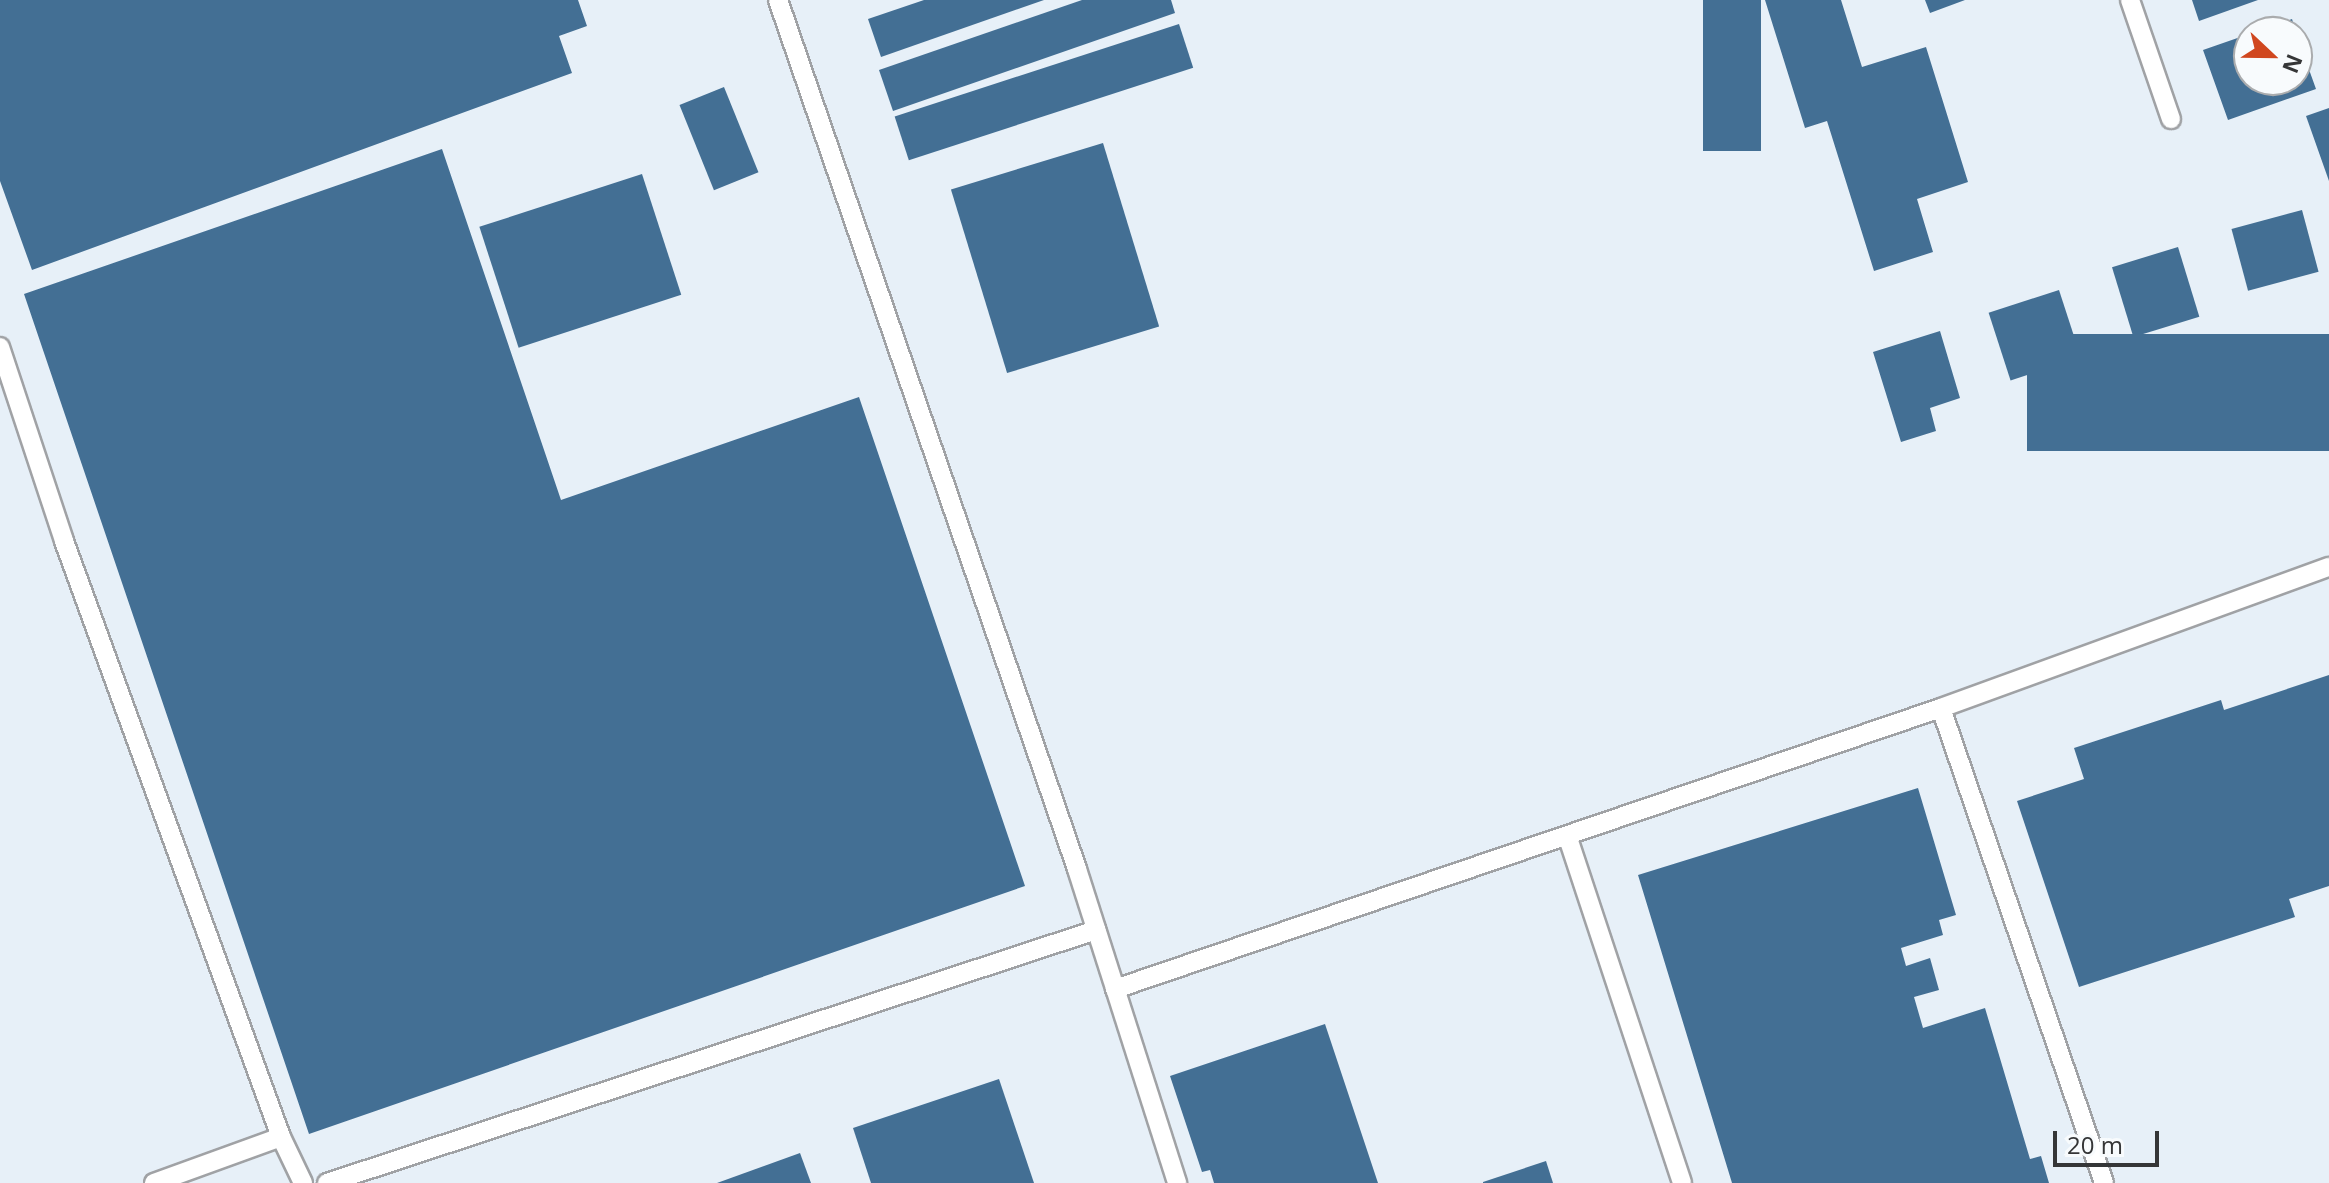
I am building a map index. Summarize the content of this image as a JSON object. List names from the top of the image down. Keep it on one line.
{"scale_bar":"20 m","north":"right"}
